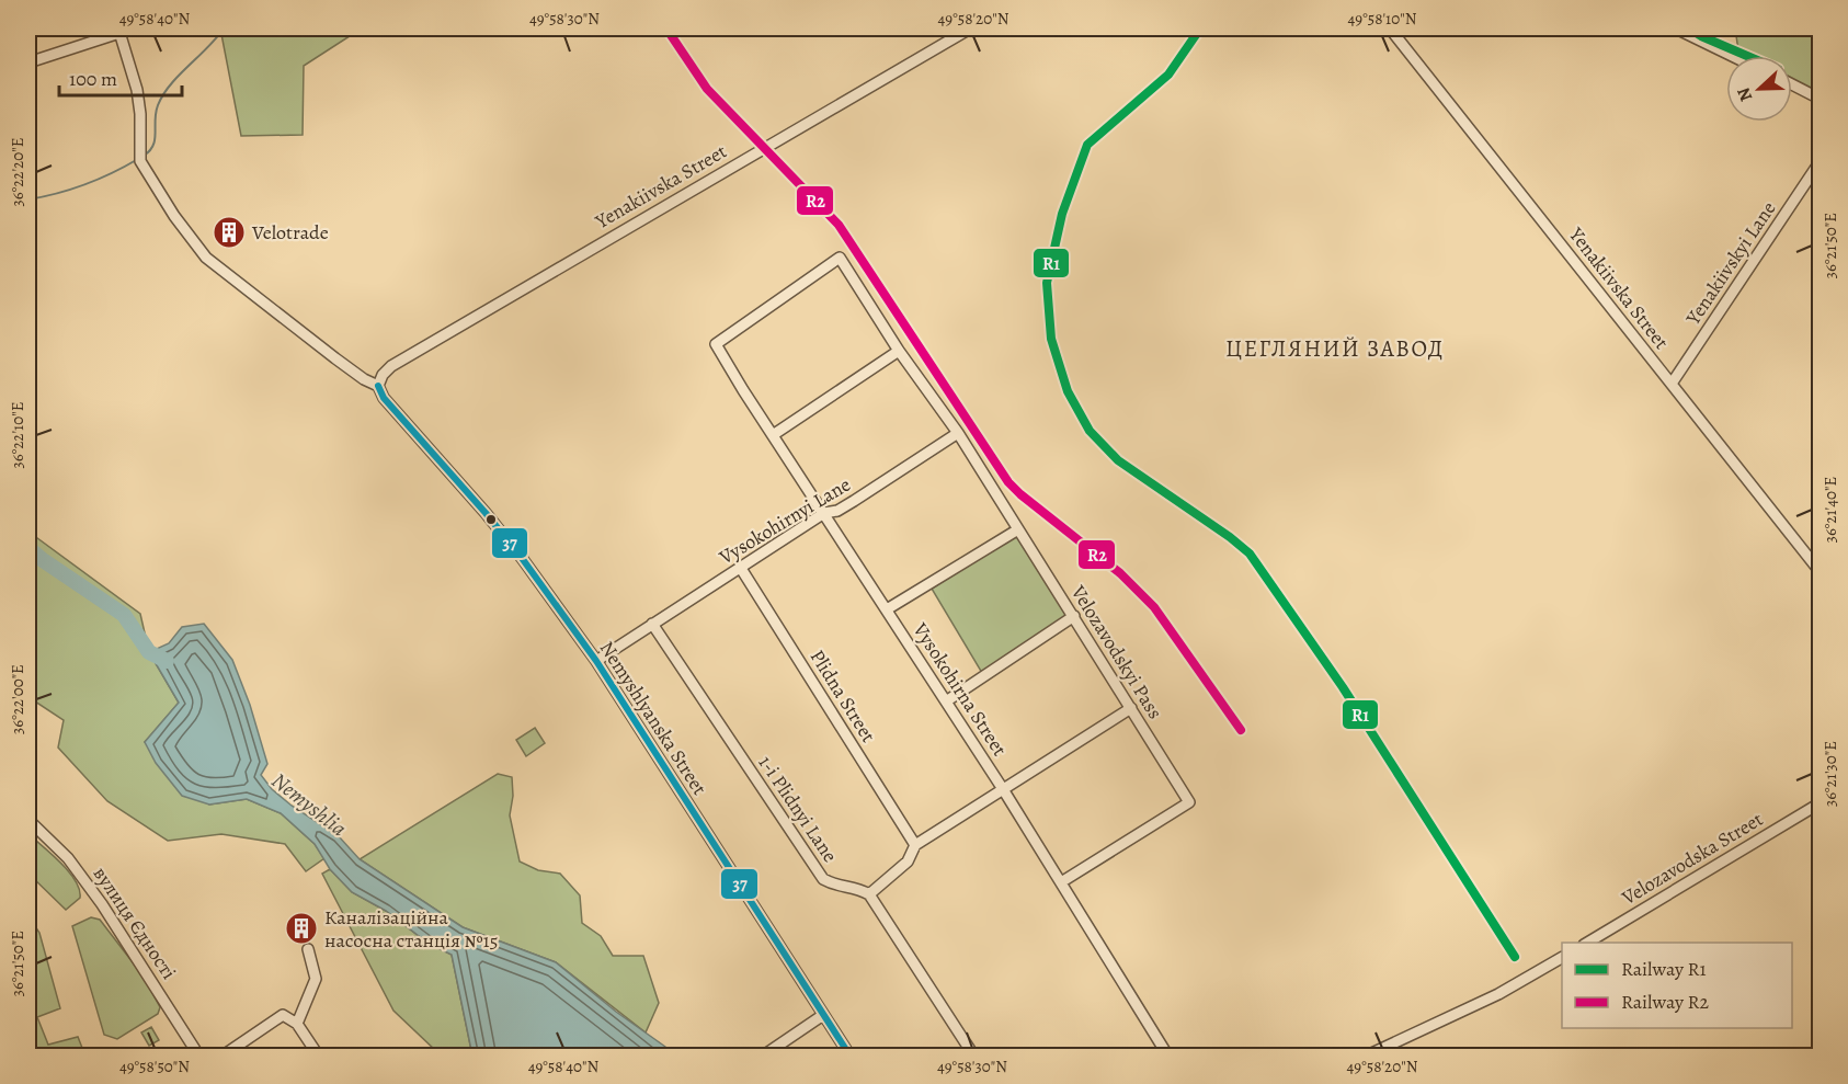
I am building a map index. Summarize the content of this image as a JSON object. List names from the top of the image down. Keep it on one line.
{"streets":{"street":["Yenakiivska Street","Yenakiivskyi Lane","Vysokohirnyi Lane","Velozavodskyi Pass","Vysokohirna Street","Plidna Street","Nemyshlyanska Street","1-i Plidnyi Lane","Velozavodska Street","вулиця Єдності"]},"crossings":[["Yenakiivska Street","Yenakiivskyi Lane"],["Yenakiivska Street","Nemyshlyanska Street"],["Vysokohirnyi Lane","Velozavodskyi Pass"],["Vysokohirnyi Lane","Vysokohirna Street"],["Vysokohirnyi Lane","Plidna Street"],["Vysokohirnyi Lane","Nemyshlyanska Street"],["Vysokohirnyi Lane","1-i Plidnyi Lane"],["Velozavodskyi Pass","Vysokohirna Street"]],"districts":["ЦЕГЛЯНИЙ ЗАВОД"],"water":["Nemyshlia"],"places":{"building":["Velotrade","Каналізаційна насосна станція №15"]},"lines":["rail line R1","rail line R2","transit line 37"],"legend":["Railway R1","Railway R2"],"scale_bar":"100 m","north":"left","coordinates":["49°58'40\"N","49°58'30\"N","49°58'20\"N","49°58'10\"N","36°22'20\"E","36°21'50\"E","36°22'10\"E","36°21'40\"E","36°22'00\"E","36°21'30\"E","49°58'50\"N"]}
